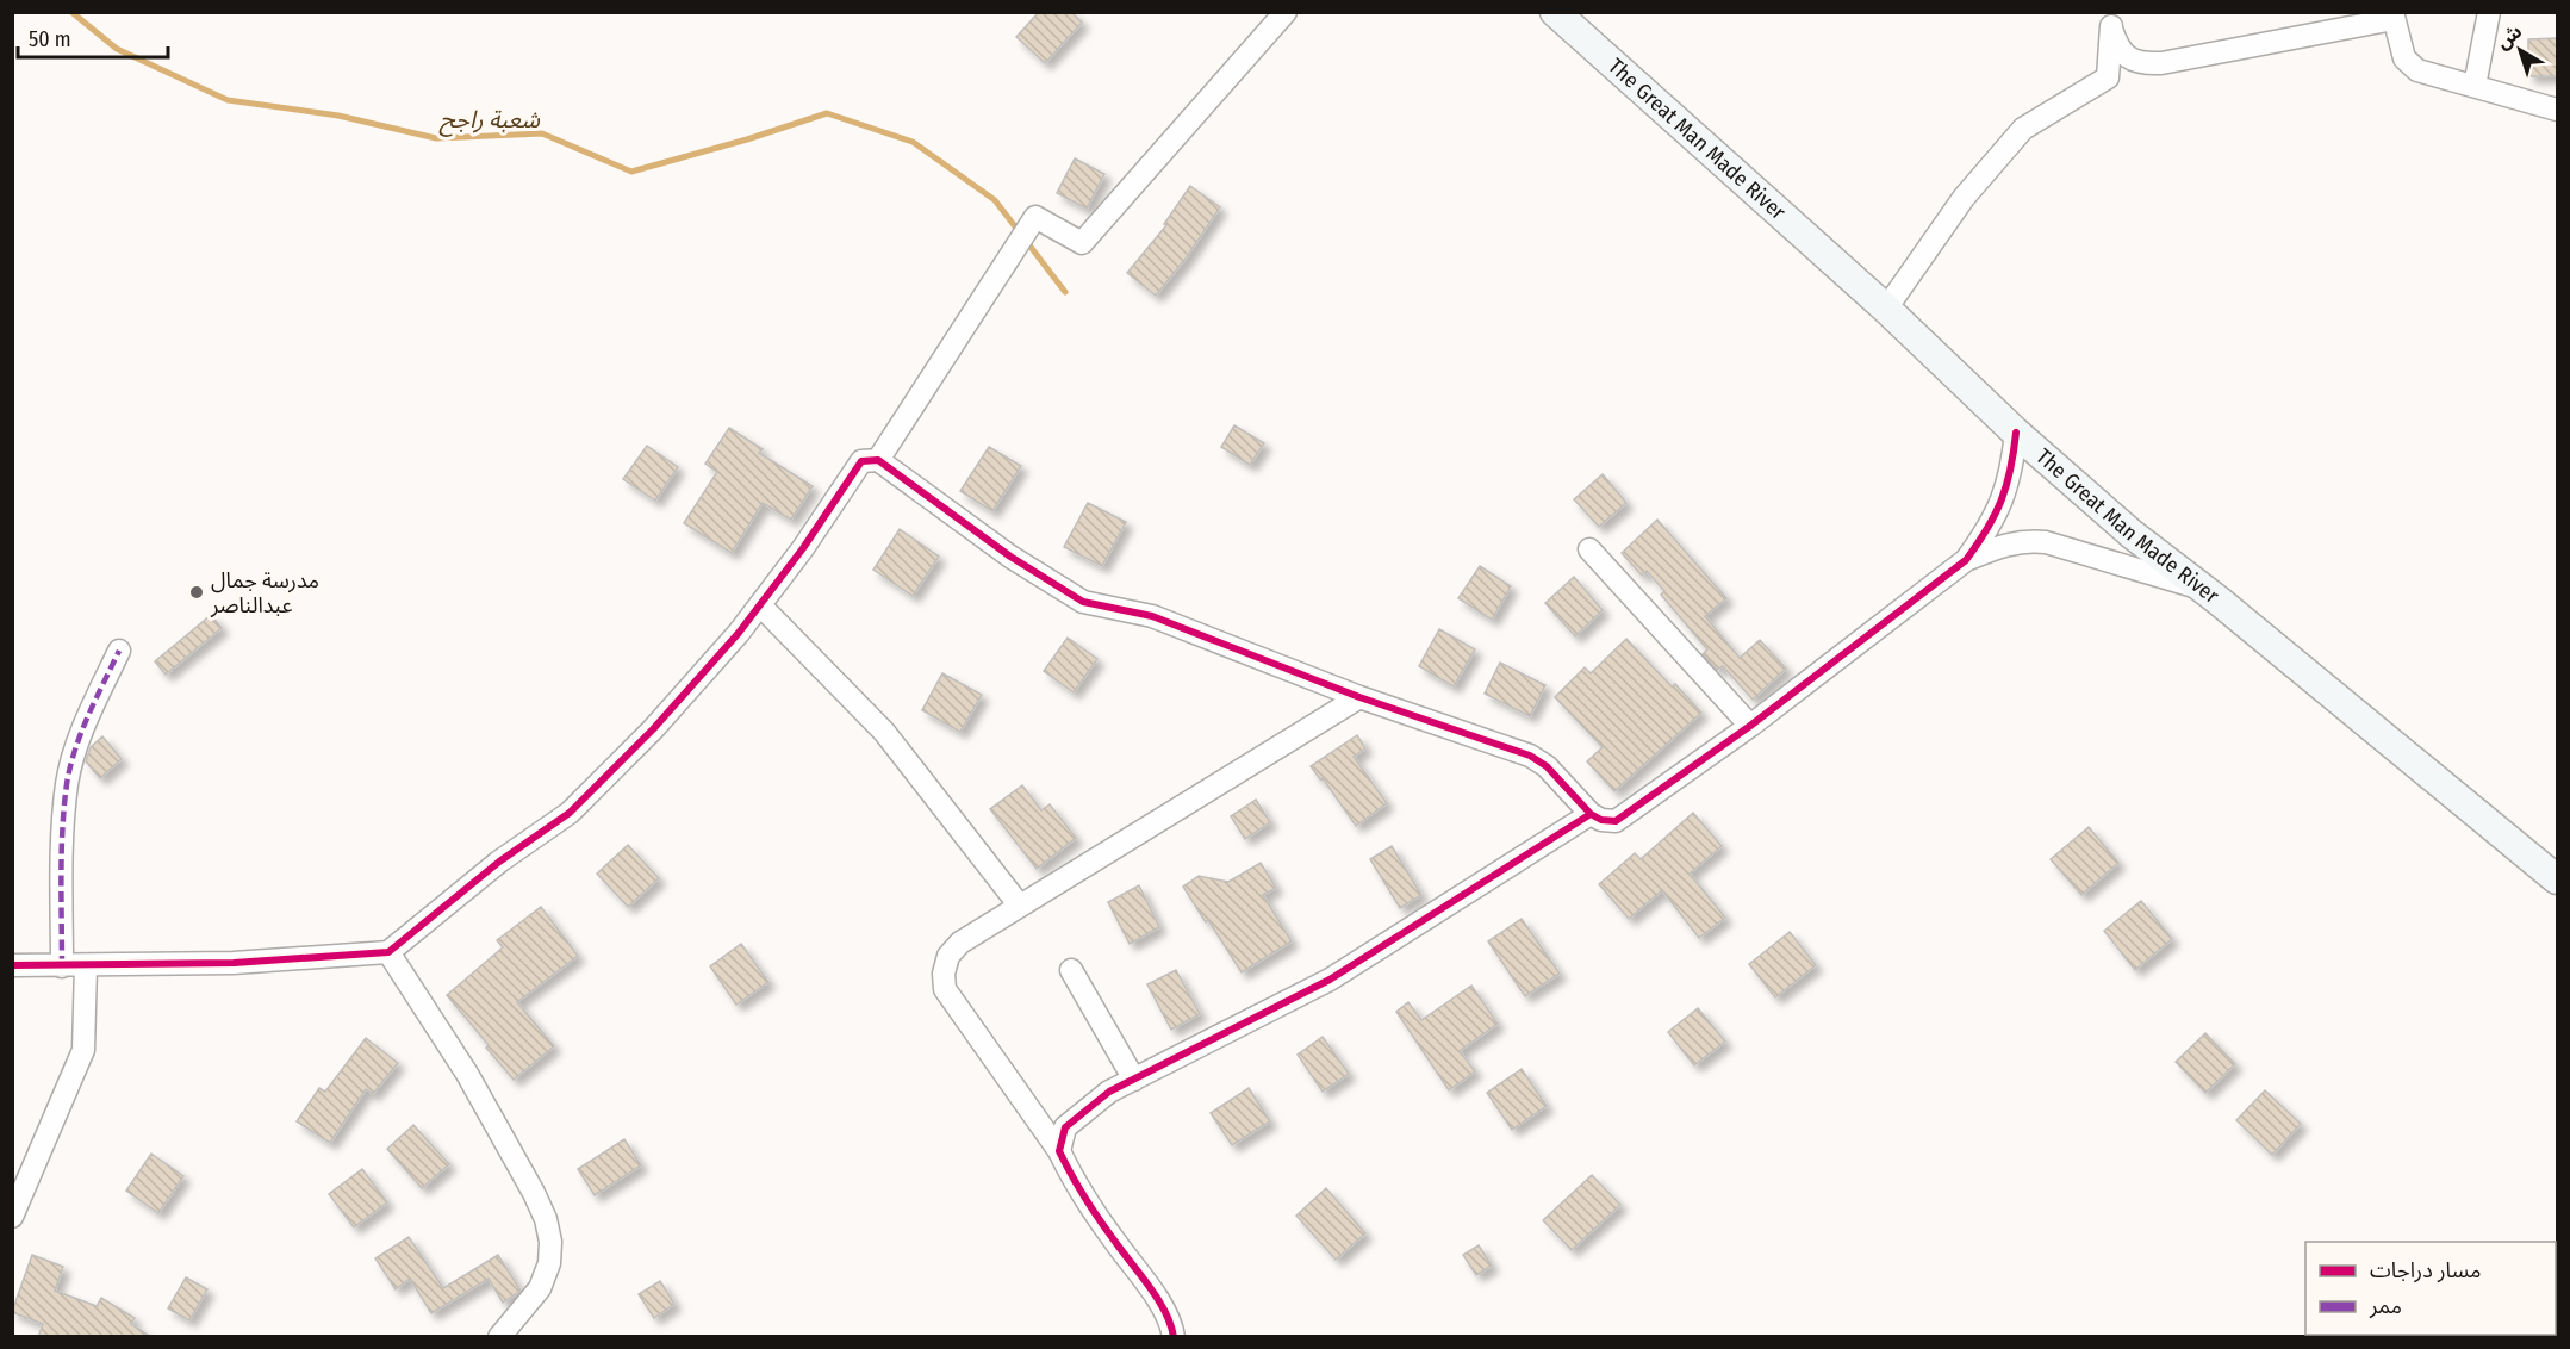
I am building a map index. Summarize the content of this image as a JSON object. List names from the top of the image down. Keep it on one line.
{"streets":{"main road":["The Great Man Made River"]},"water":["شعبة راجح"],"places":["مدرسة جمال عبدالناصر"],"legend":["مسار دراجات","ممر"],"scale_bar":"50 m","north":"top left"}
